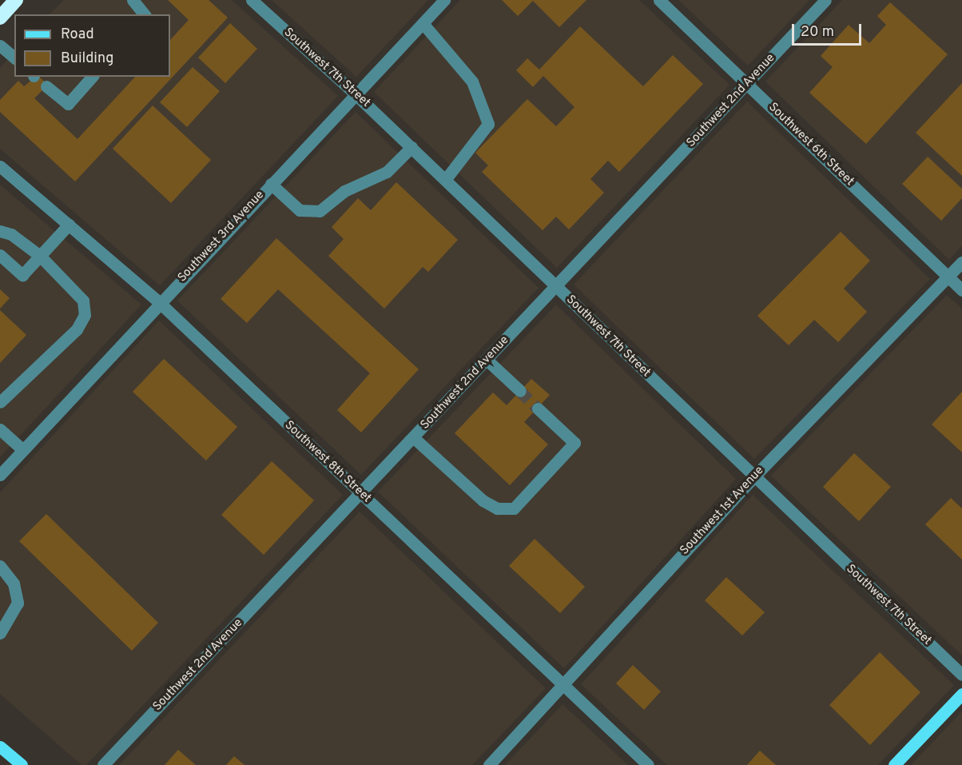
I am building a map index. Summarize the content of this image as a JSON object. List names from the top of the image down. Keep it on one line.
{"streets":{"street":["Southwest 7th Street","Southwest 2nd Avenue","Southwest 6th Street","Southwest 3rd Avenue","Southwest 8th Street","Southwest 1st Avenue"]},"crossings":[["Southwest 7th Street","Southwest 2nd Avenue"],["Southwest 7th Street","Southwest 3rd Avenue"],["Southwest 7th Street","Southwest 1st Avenue"],["Southwest 2nd Avenue","Southwest 6th Street"],["Southwest 2nd Avenue","Southwest 8th Street"],["Southwest 6th Street","Southwest 1st Avenue"],["Southwest 3rd Avenue","Southwest 8th Street"],["Southwest 8th Street","Southwest 1st Avenue"]],"legend":["Road","Building"],"scale_bar":"20 m"}
